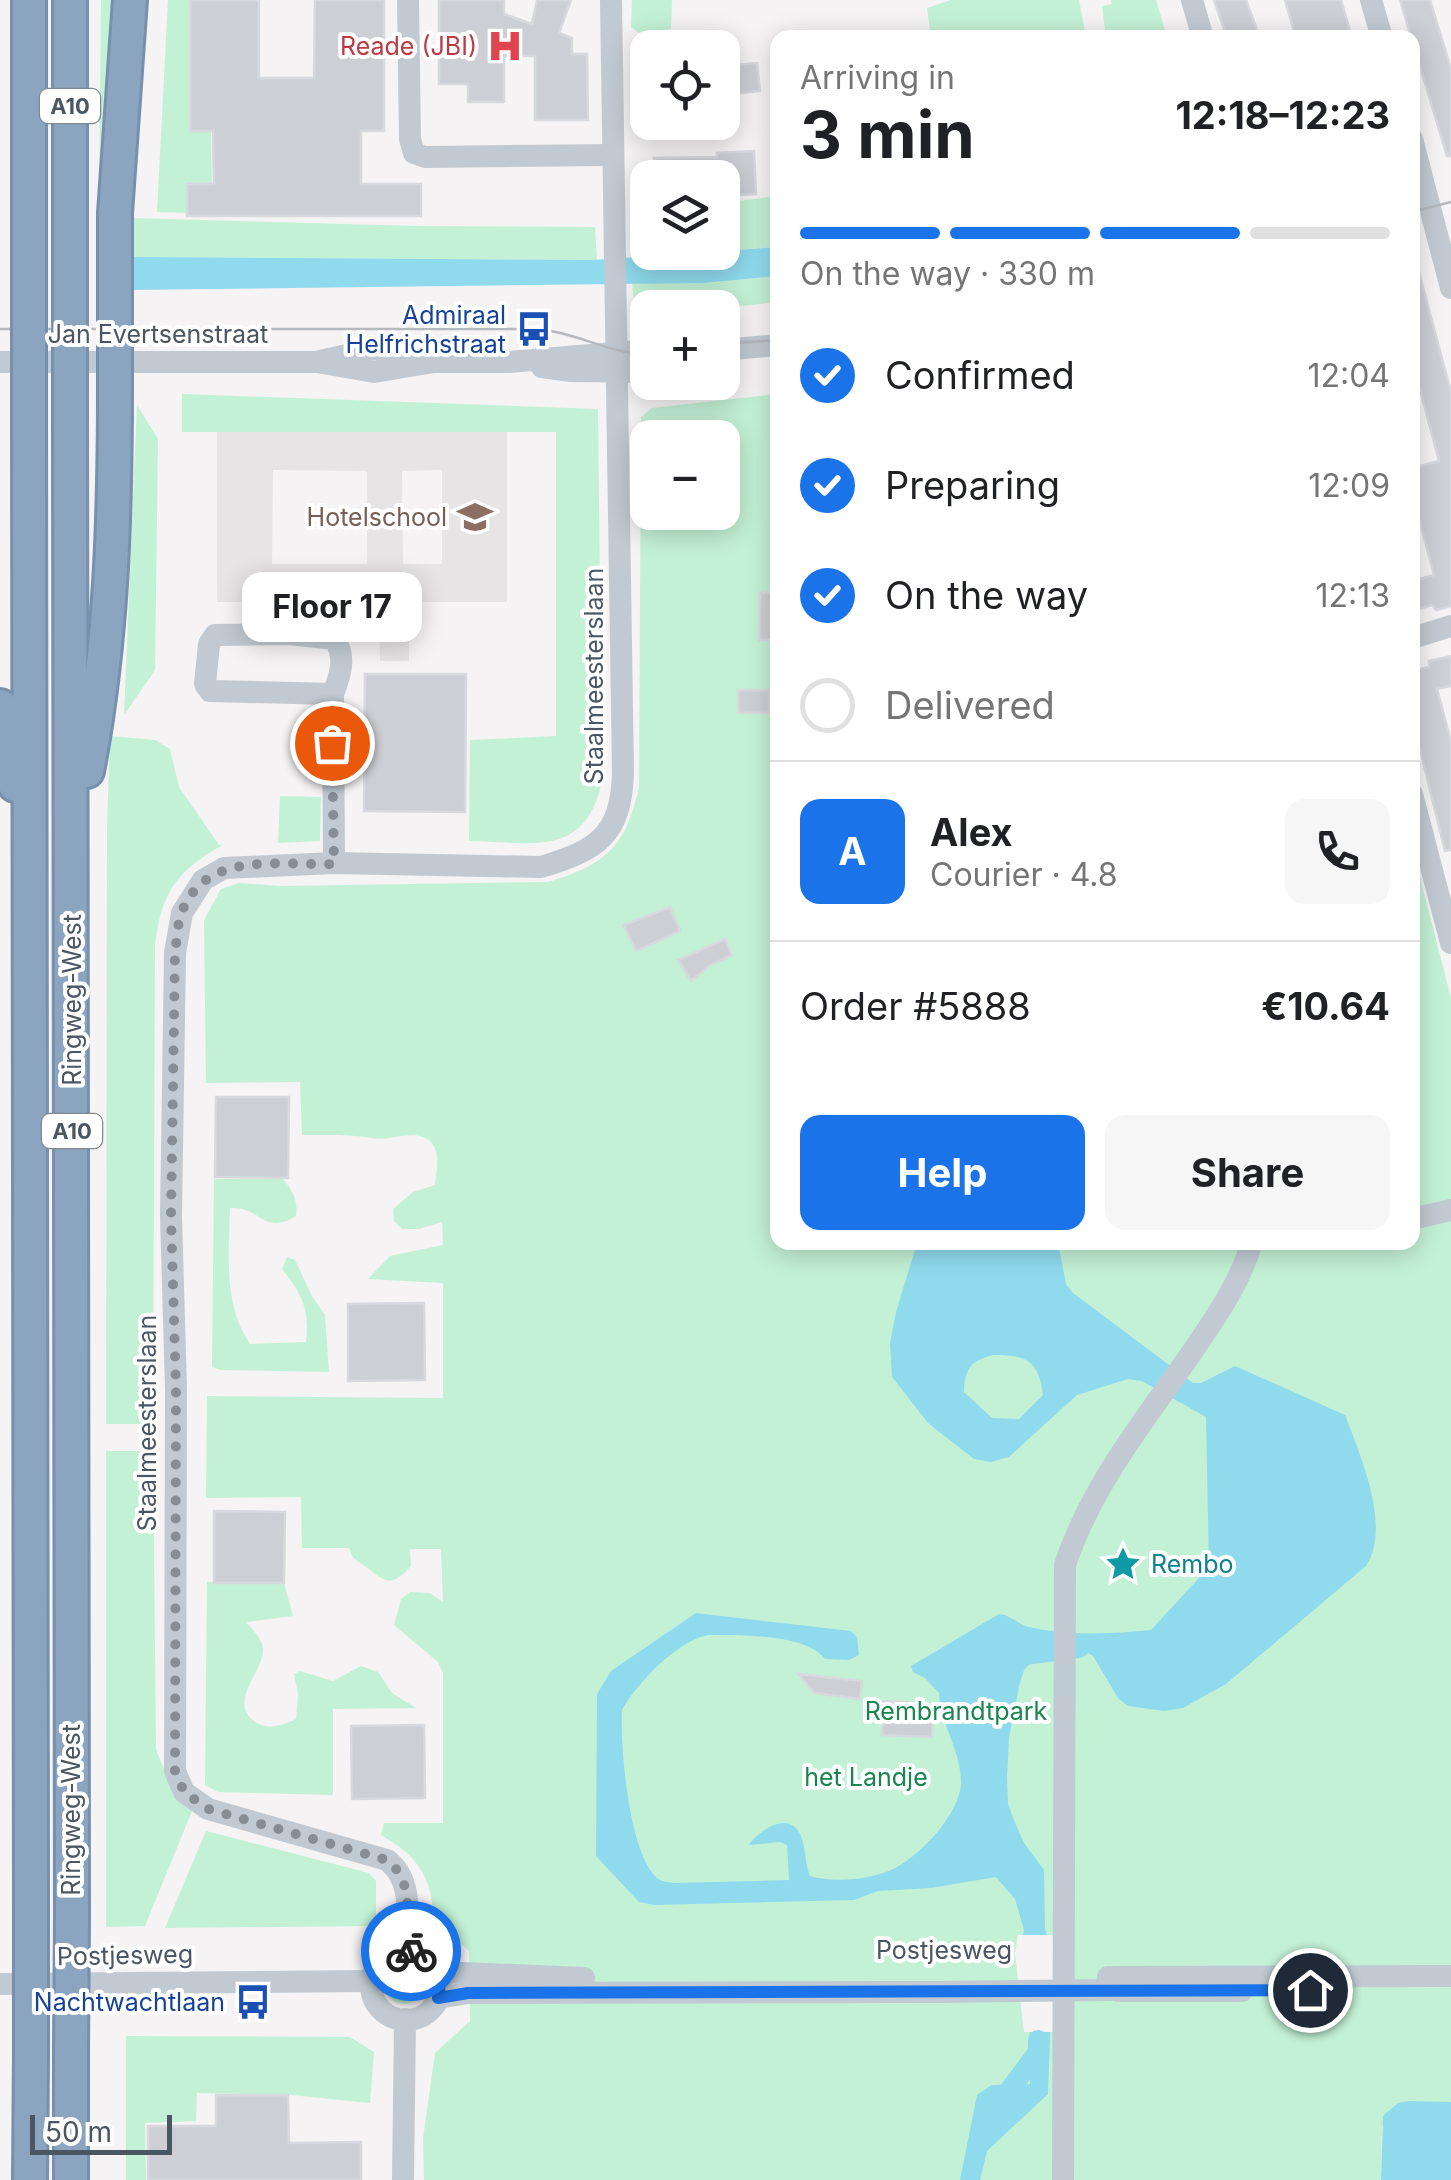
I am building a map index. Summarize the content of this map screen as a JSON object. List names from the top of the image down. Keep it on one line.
{"streets":{"highway":["A10","Ringweg-West"],"street":["Jan Evertsenstraat","Staalmeesterslaan","Postjesweg"]},"crossings":[["A10","Ringweg-West"],["Jan Evertsenstraat","Staalmeesterslaan"],["Staalmeesterslaan","Postjesweg"]],"parks":["Rembrandtpark","het Landje"],"places":{"hospital":["Reade (JBI)"],"bus stop":["Admiraal Helfrichstraat","Nachtwachtlaan"],"school or university":["Hotelschool"],"other":["Floor 17"],"place":["Rembo"]},"scale_bar":"50 m","page":{"map_buttons":["+","−"],"heading":["3 min","Arriving in","12:18–12:23"],"panel":["Alex","Courier · 4.8","Order #5888","€10.64"],"bar":"On the way · 330 m","list":[["Confirmed","12:04"],["Preparing","12:09"],["On the way","12:13"],"Delivered"],"bubble":"Floor 17","round":"A","buttons":["Help","Share"],"scale":"50 m"}}
